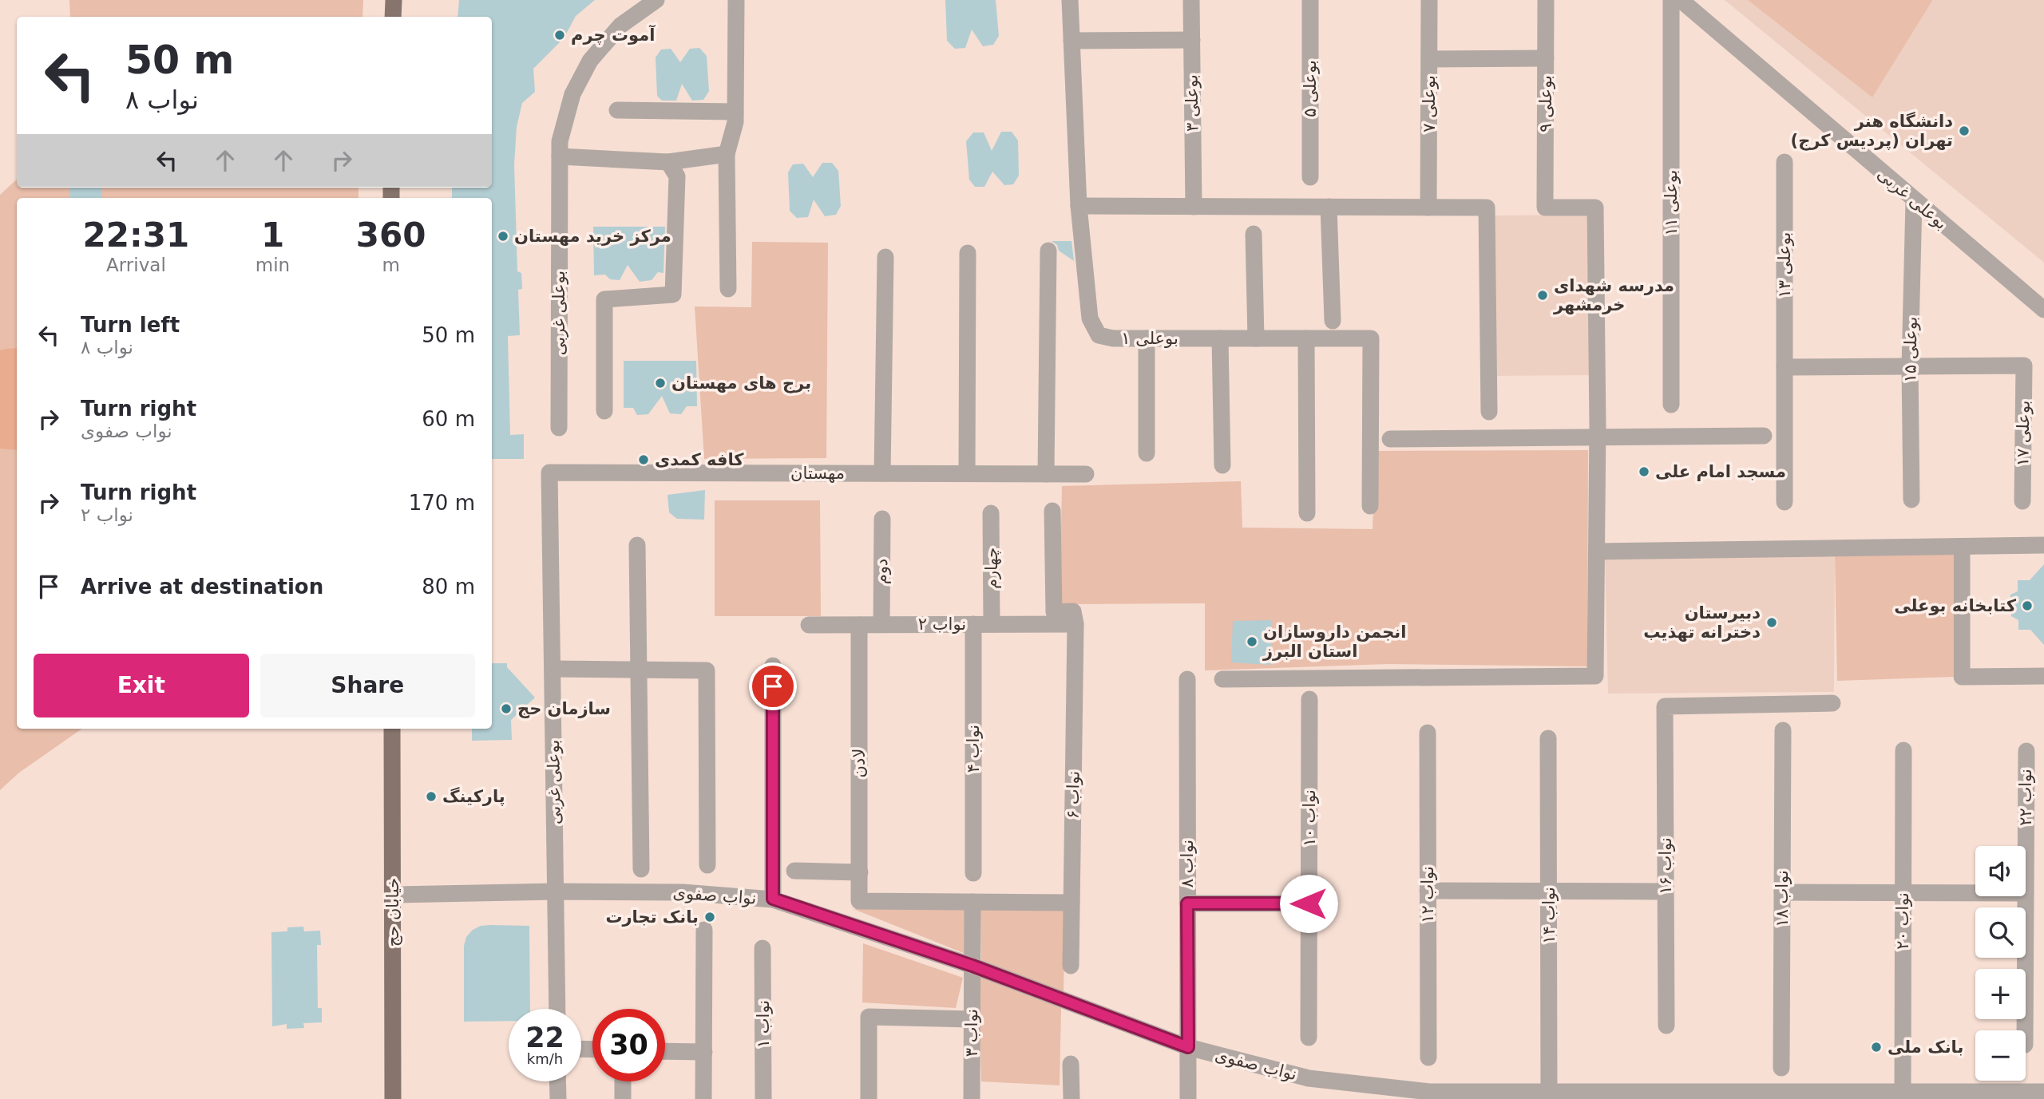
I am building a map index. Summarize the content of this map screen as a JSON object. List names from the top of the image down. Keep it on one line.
{"streets":{"main road":["خیابان حج"],"street":["بوعلی ۵","بوعلی ۳","بوعلی ۷","بوعلی ۹","بوعلی غربی","بوعلی ۱۱","بوعلی ۱۳","بوعلی ۱","بوعلی ۱۵","بوعلی ۱۷","مهستان","چهارم","دوم","نواب ۲","نواب ۴","لادن","نواب ۶","نواب ۲۲","نواب ۱۰","نواب ۸","نواب ۱۶","نواب ۱۲","نواب صفوی","نواب ۱۸","نواب ۱۴","نواب ۲۰","نواب ۱","نواب ۳"]},"crossings":[["بوعلی غربی","بوعلی ۱۵"],["بوعلی غربی","مهستان"],["بوعلی غربی","نواب صفوی"],["بوعلی ۱۵","بوعلی ۱۷"],["چهارم","نواب ۲"],["دوم","نواب ۲"],["نواب ۲","نواب ۴"],["نواب ۲","لادن"],["نواب ۲","نواب ۶"],["نواب ۸","نواب صفوی"],["نواب صفوی","خیابان حج"],["نواب صفوی","نواب ۱۴"],["نواب صفوی","نواب ۲۰"],["نواب صفوی","نواب ۳"]],"places":["آموت چرم","دانشگاه هنر تهران (پردیس کرج)","مرکز خرید مهستان","مدرسه شهدای خرمشهر","برج های مهستان","کافه کمدی","مسجد امام علی","کتابخانه بوعلی","دبیرستان دخترانه تهذیب","انجمن داروسازان استان البرز","سازمان حج","پارکینگ","بانک تجارت","بانک ملی"],"page":{"turn":["50 m","نواب ۸"],"eta":["22:31","Arrival","1","min","360","m"],"list":[{"name":"Turn left","note":"نواب ۸","value":"50 m"},{"name":"Turn right","note":"نواب صفوی","value":"60 m"},{"name":"Turn right","note":"نواب ۲","value":"170 m"},{"name":"Arrive at destination","value":"80 m"}],"buttons":["Exit","Share"],"map_buttons":["+","−"],"speed":"22 km/h","limit":"30"}}
